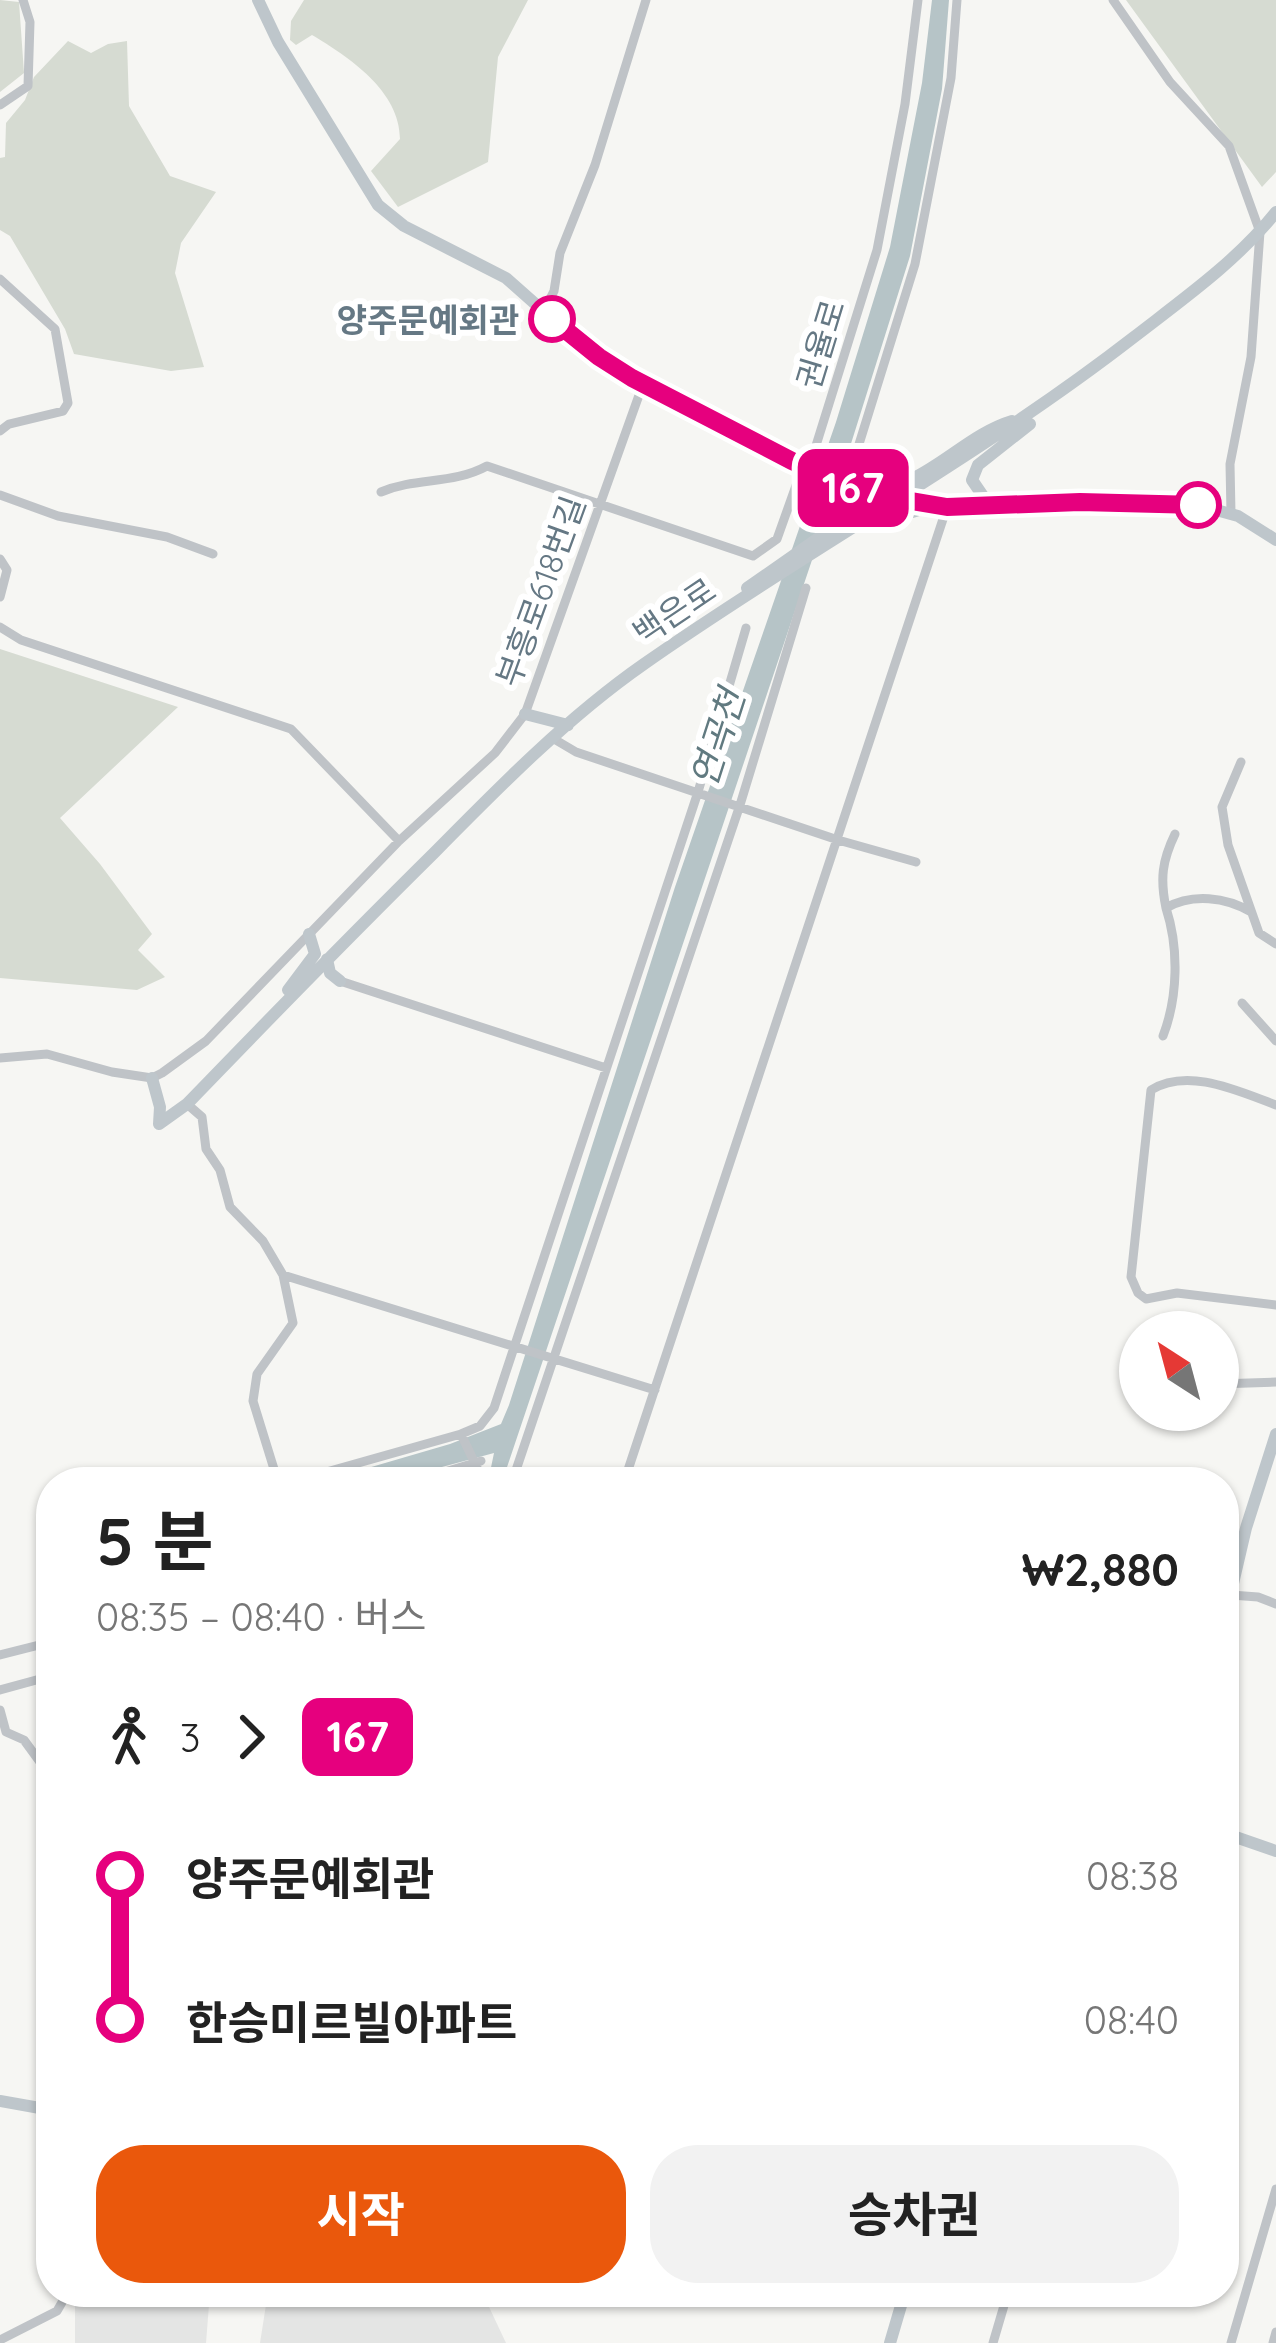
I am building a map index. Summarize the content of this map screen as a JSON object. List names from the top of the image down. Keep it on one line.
{"streets":{"main road":["백은로"],"street":["권율로","부흥로618번길"]},"crossings":[["권율로","부흥로618번길"],["부흥로618번길","백은로"]],"water":["연곡천"],"places":["양주문예회관"],"lines":["bus line 167"],"north":"top left","page":{"on_map":"167","heading":["5 분","08:35 – 08:40 · 버스","₩2,880"],"legs":["3","167"],"list":[{"name":"양주문예회관","value":"08:38"},{"name":"한승미르빌아파트","value":"08:40"}],"buttons":["시작","승차권"]}}
